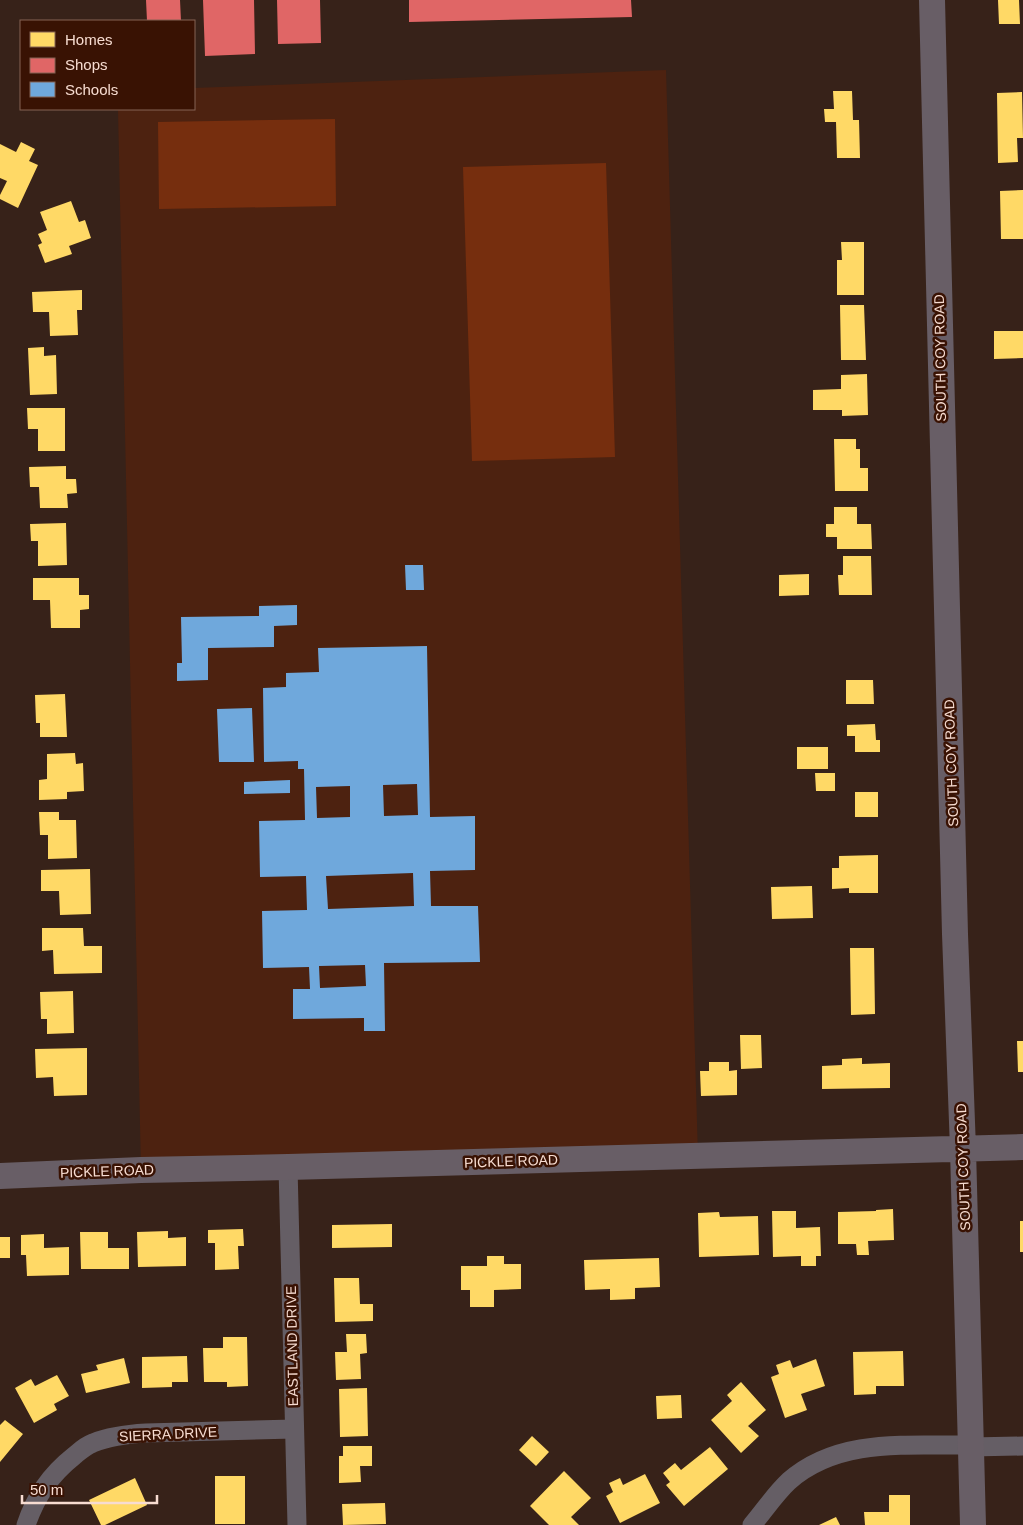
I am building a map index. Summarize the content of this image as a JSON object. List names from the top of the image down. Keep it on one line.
{"streets":{"street":["SOUTH COY ROAD","PICKLE ROAD","EASTLAND DRIVE","SIERRA DRIVE"]},"crossings":[["SOUTH COY ROAD","PICKLE ROAD"],["PICKLE ROAD","EASTLAND DRIVE"],["EASTLAND DRIVE","SIERRA DRIVE"]],"legend":["Homes","Shops","Schools"],"scale_bar":"50 m"}
